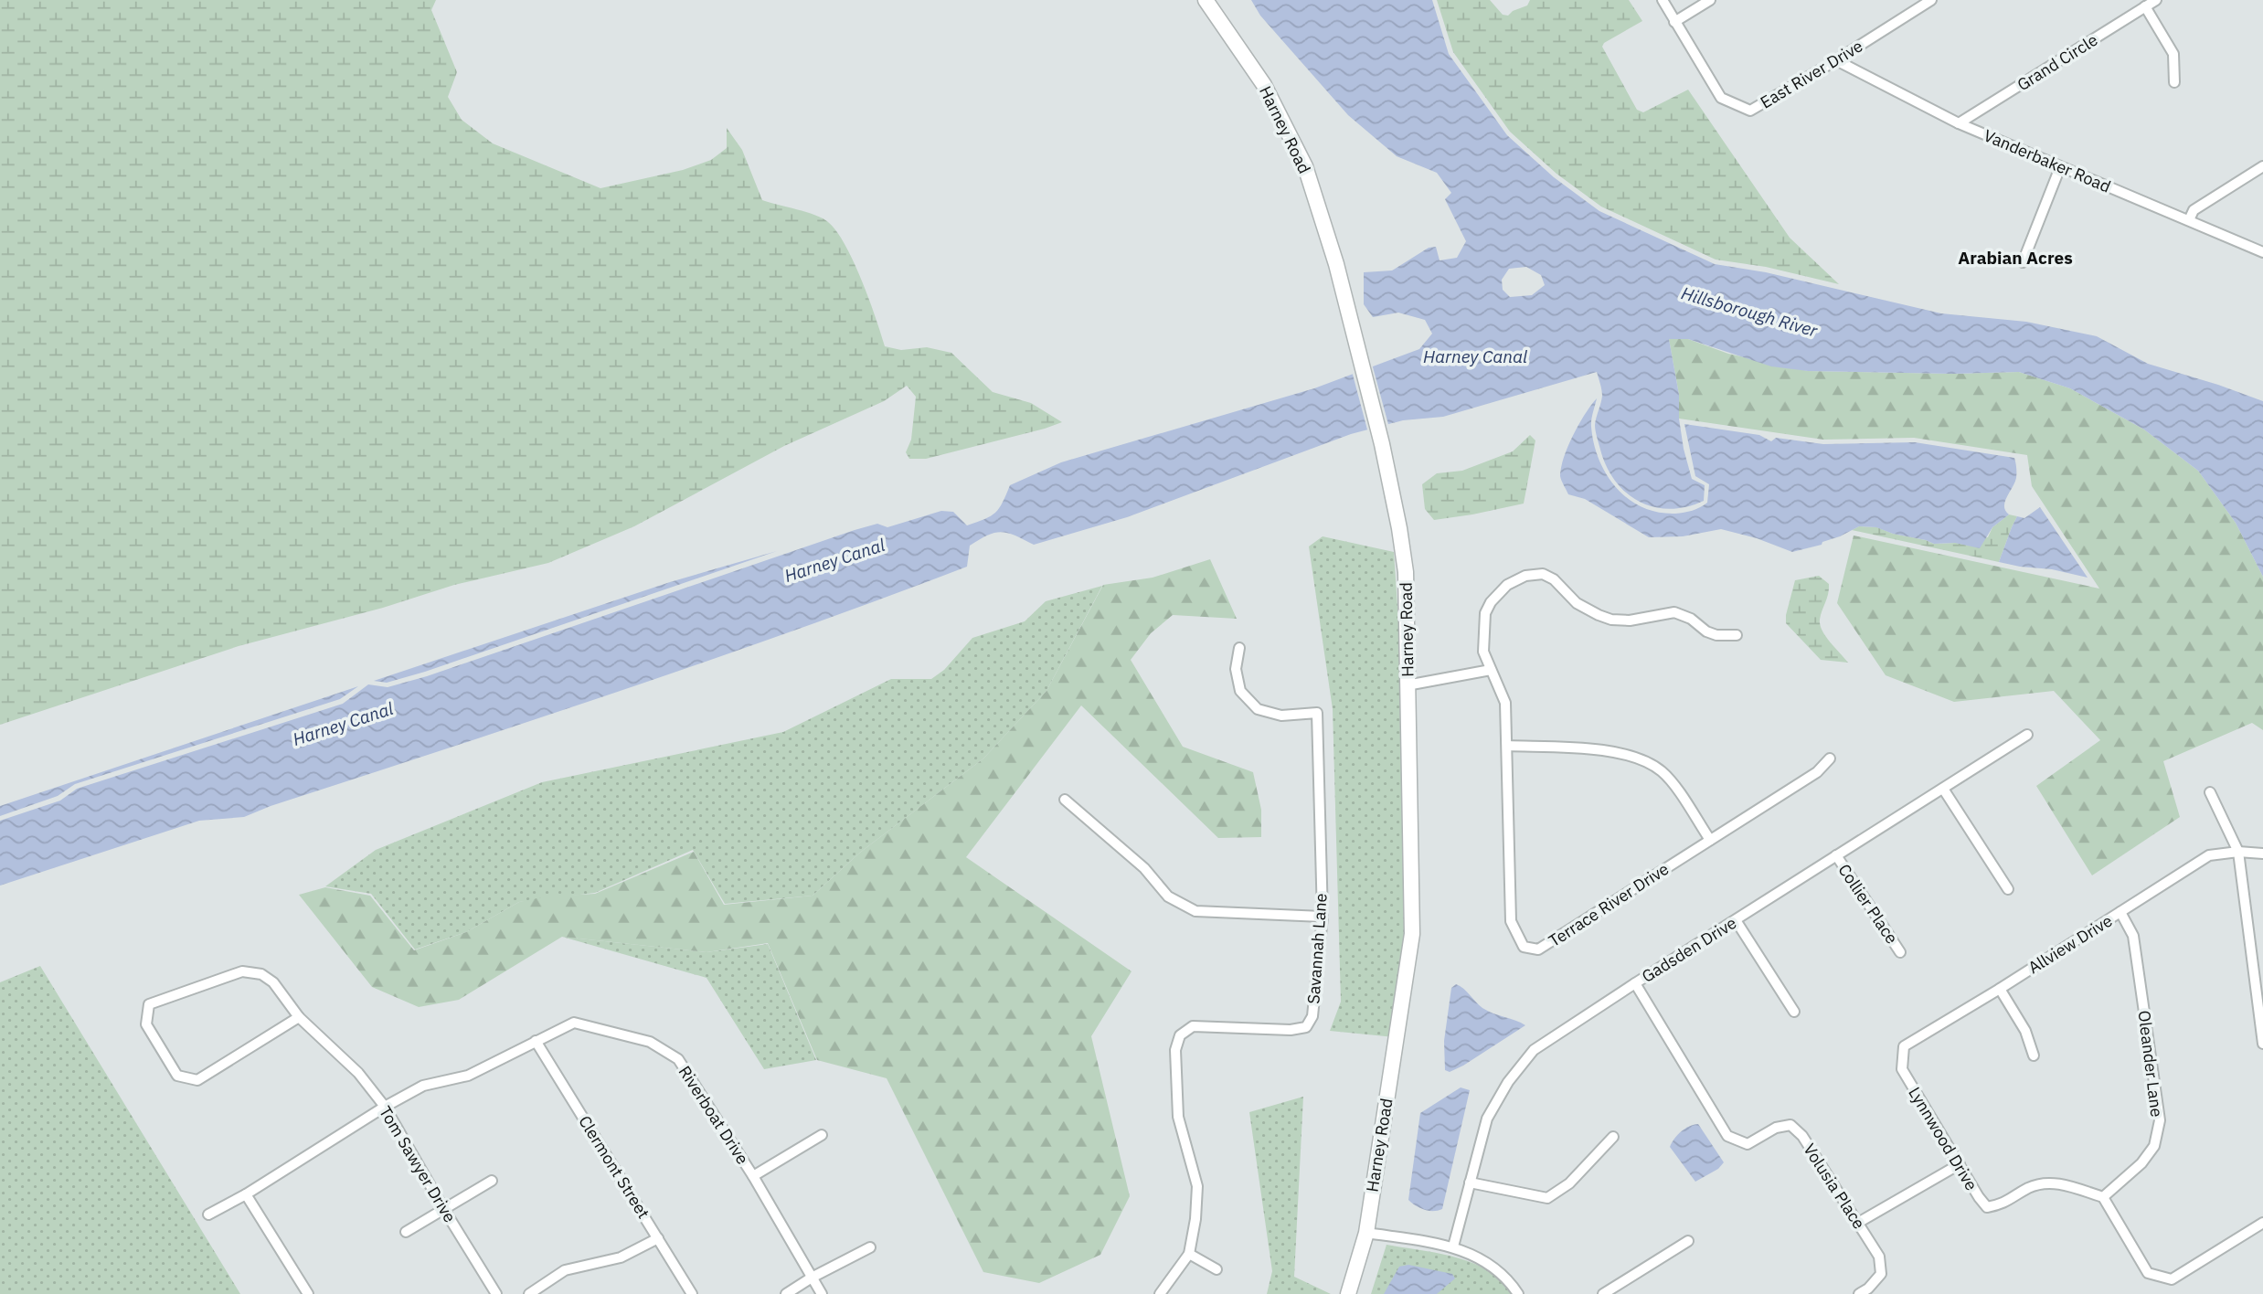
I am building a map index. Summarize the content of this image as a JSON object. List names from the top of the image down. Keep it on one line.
{"streets":{"street":["Grand Circle","East River Drive","Harney Road","Vanderbaker Road","Collier Place","Terrace River Drive","Allview Drive","Savannah Lane","Gadsden Drive","Oleander Lane","Riverboat Drive","Lynnwood Drive","Tom Sawyer Drive","Clermont Street","Volusia Place"]},"crossings":[["Grand Circle","Vanderbaker Road"],["East River Drive","Vanderbaker Road"],["Collier Place","Gadsden Drive"],["Allview Drive","Oleander Lane"],["Allview Drive","Lynnwood Drive"],["Gadsden Drive","Volusia Place"],["Oleander Lane","Lynnwood Drive"],["Riverboat Drive","Tom Sawyer Drive"],["Riverboat Drive","Clermont Street"]],"districts":["Arabian Acres"],"water":["Hillsborough River","Harney Canal"]}
